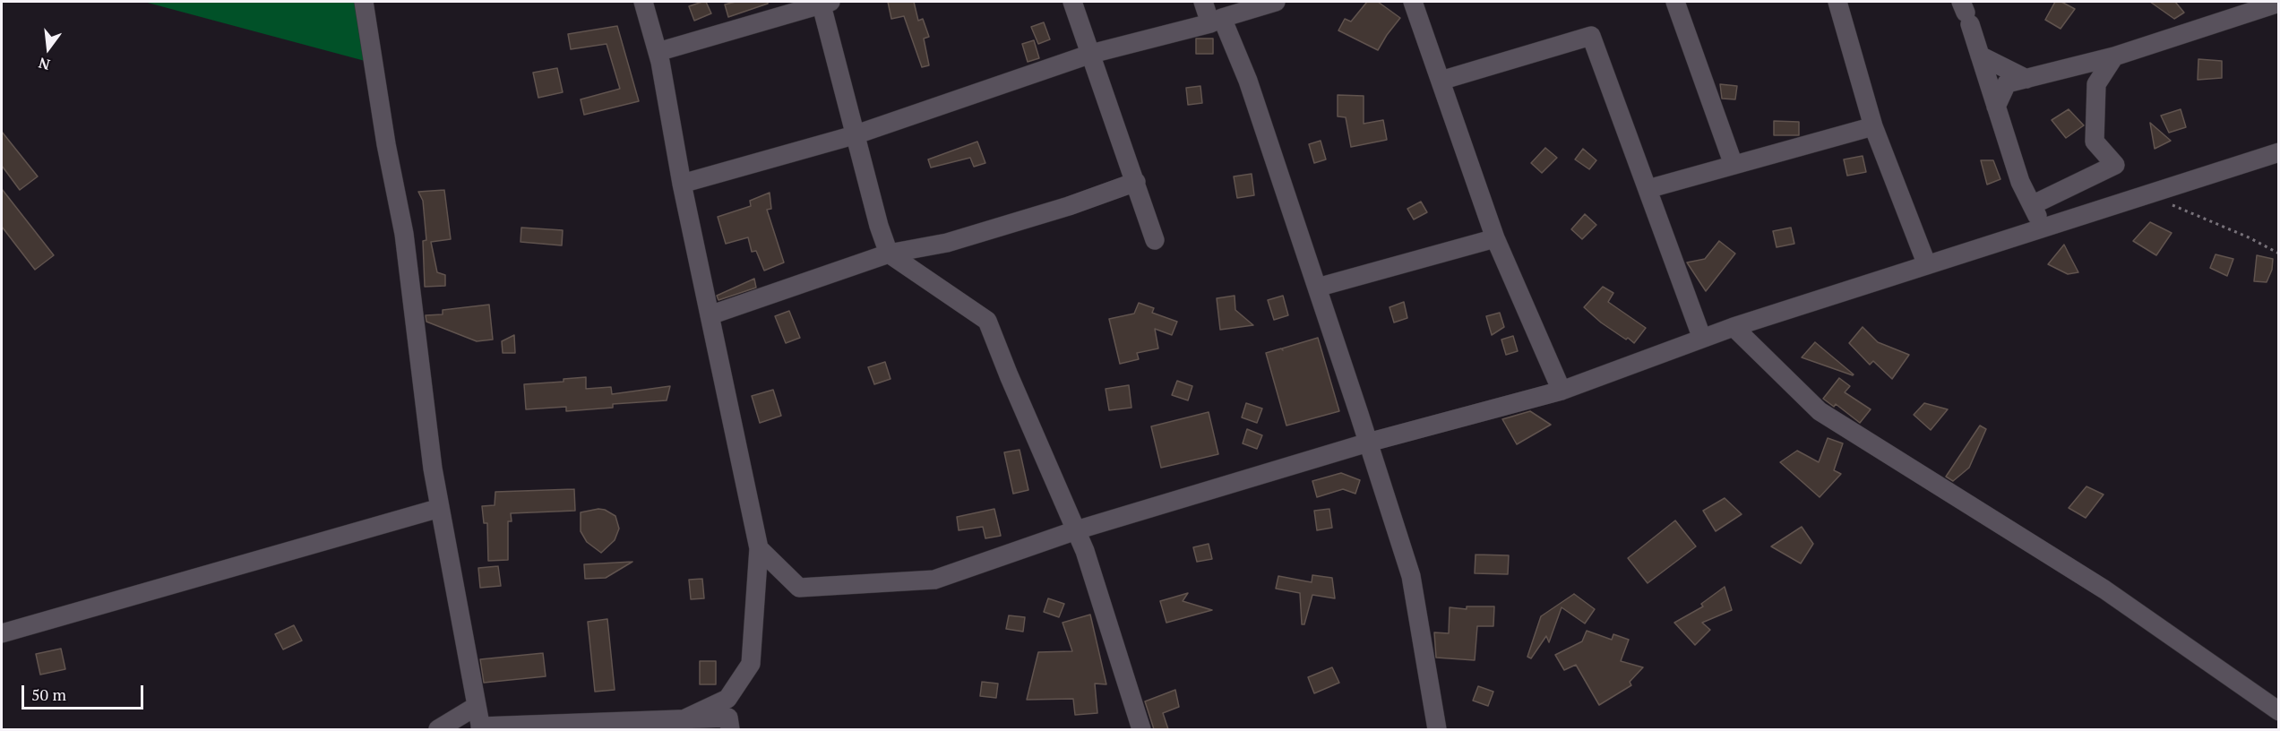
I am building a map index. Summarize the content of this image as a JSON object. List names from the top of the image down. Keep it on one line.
{"scale_bar":"50 m","north":"bottom"}
